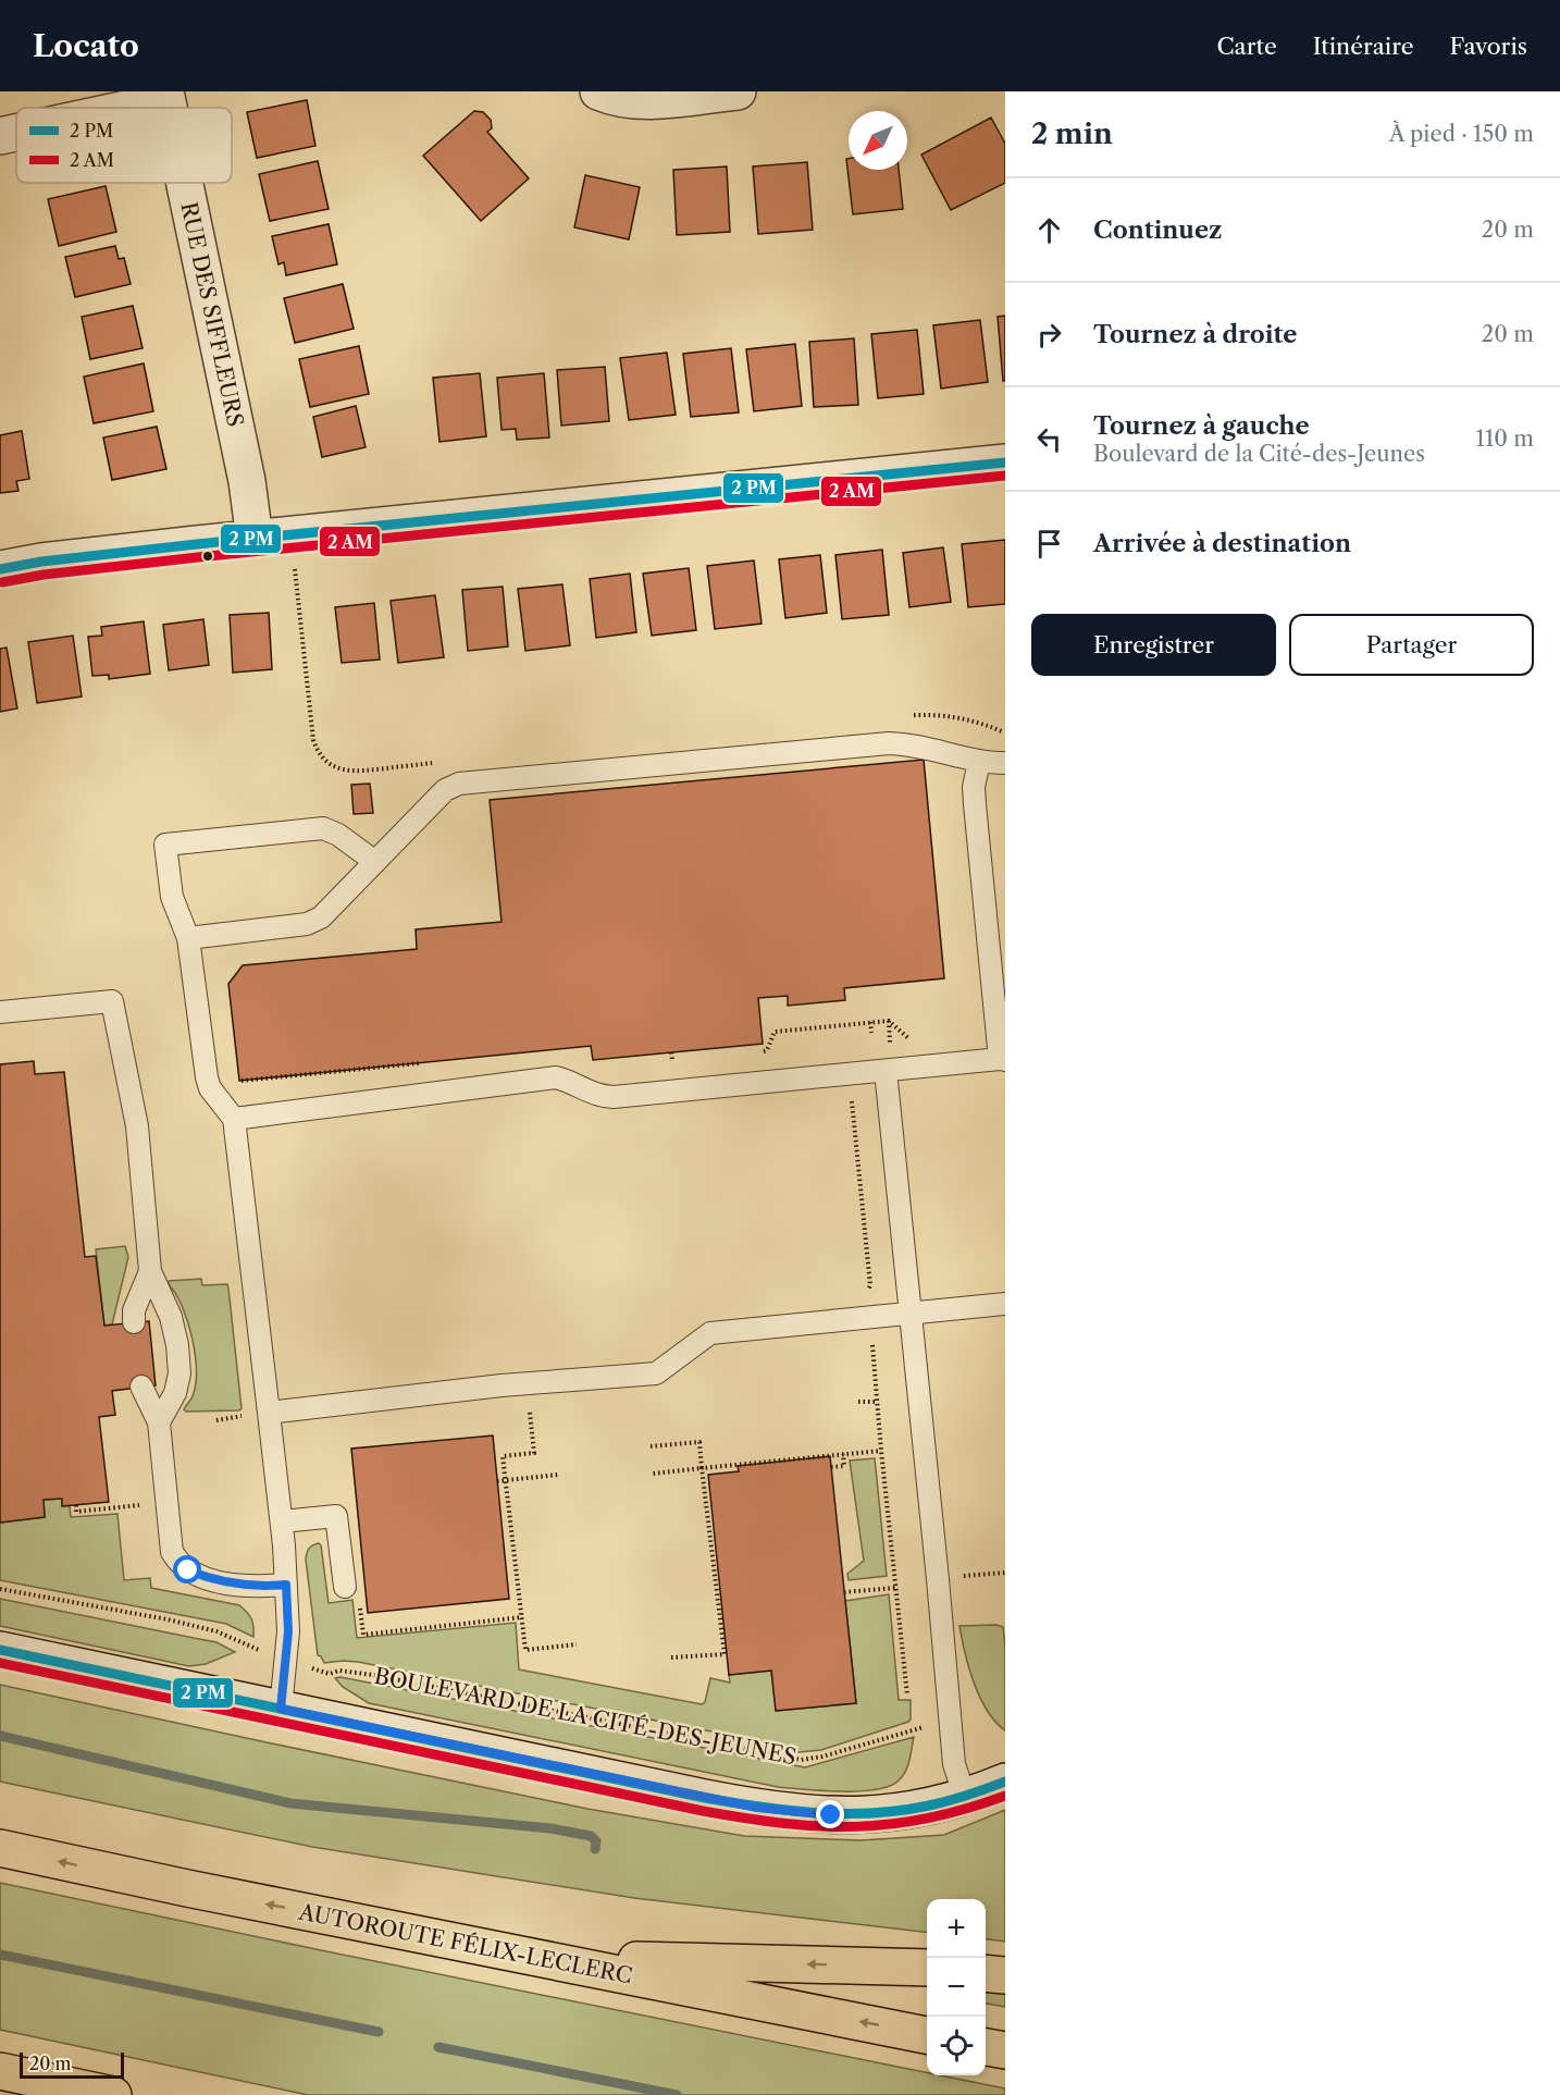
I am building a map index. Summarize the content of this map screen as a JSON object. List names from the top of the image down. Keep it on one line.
{"streets":{"highway":["AUTOROUTE FÉLIX-LECLERC"],"street":["RUE DES SIFFLEURS"],"path":["BOULEVARD DE LA CITÉ-DES-JEUNES"]},"legend":["2 PM","2 AM"],"scale_bar":"20 m","north":"bottom left","page":{"header":"Locato","nav":["Carte","Itinéraire","Favoris"],"heading":["2 min","À pied · 150 m"],"list":[["Continuez","20 m"],["Tournez à droite","20 m"],["Tournez à gauche","Boulevard de la Cité-des-Jeunes","110 m"],"Arrivée à destination"],"buttons":["Enregistrer","Partager"],"map_buttons":["+","−"],"scale":"20 m"}}
